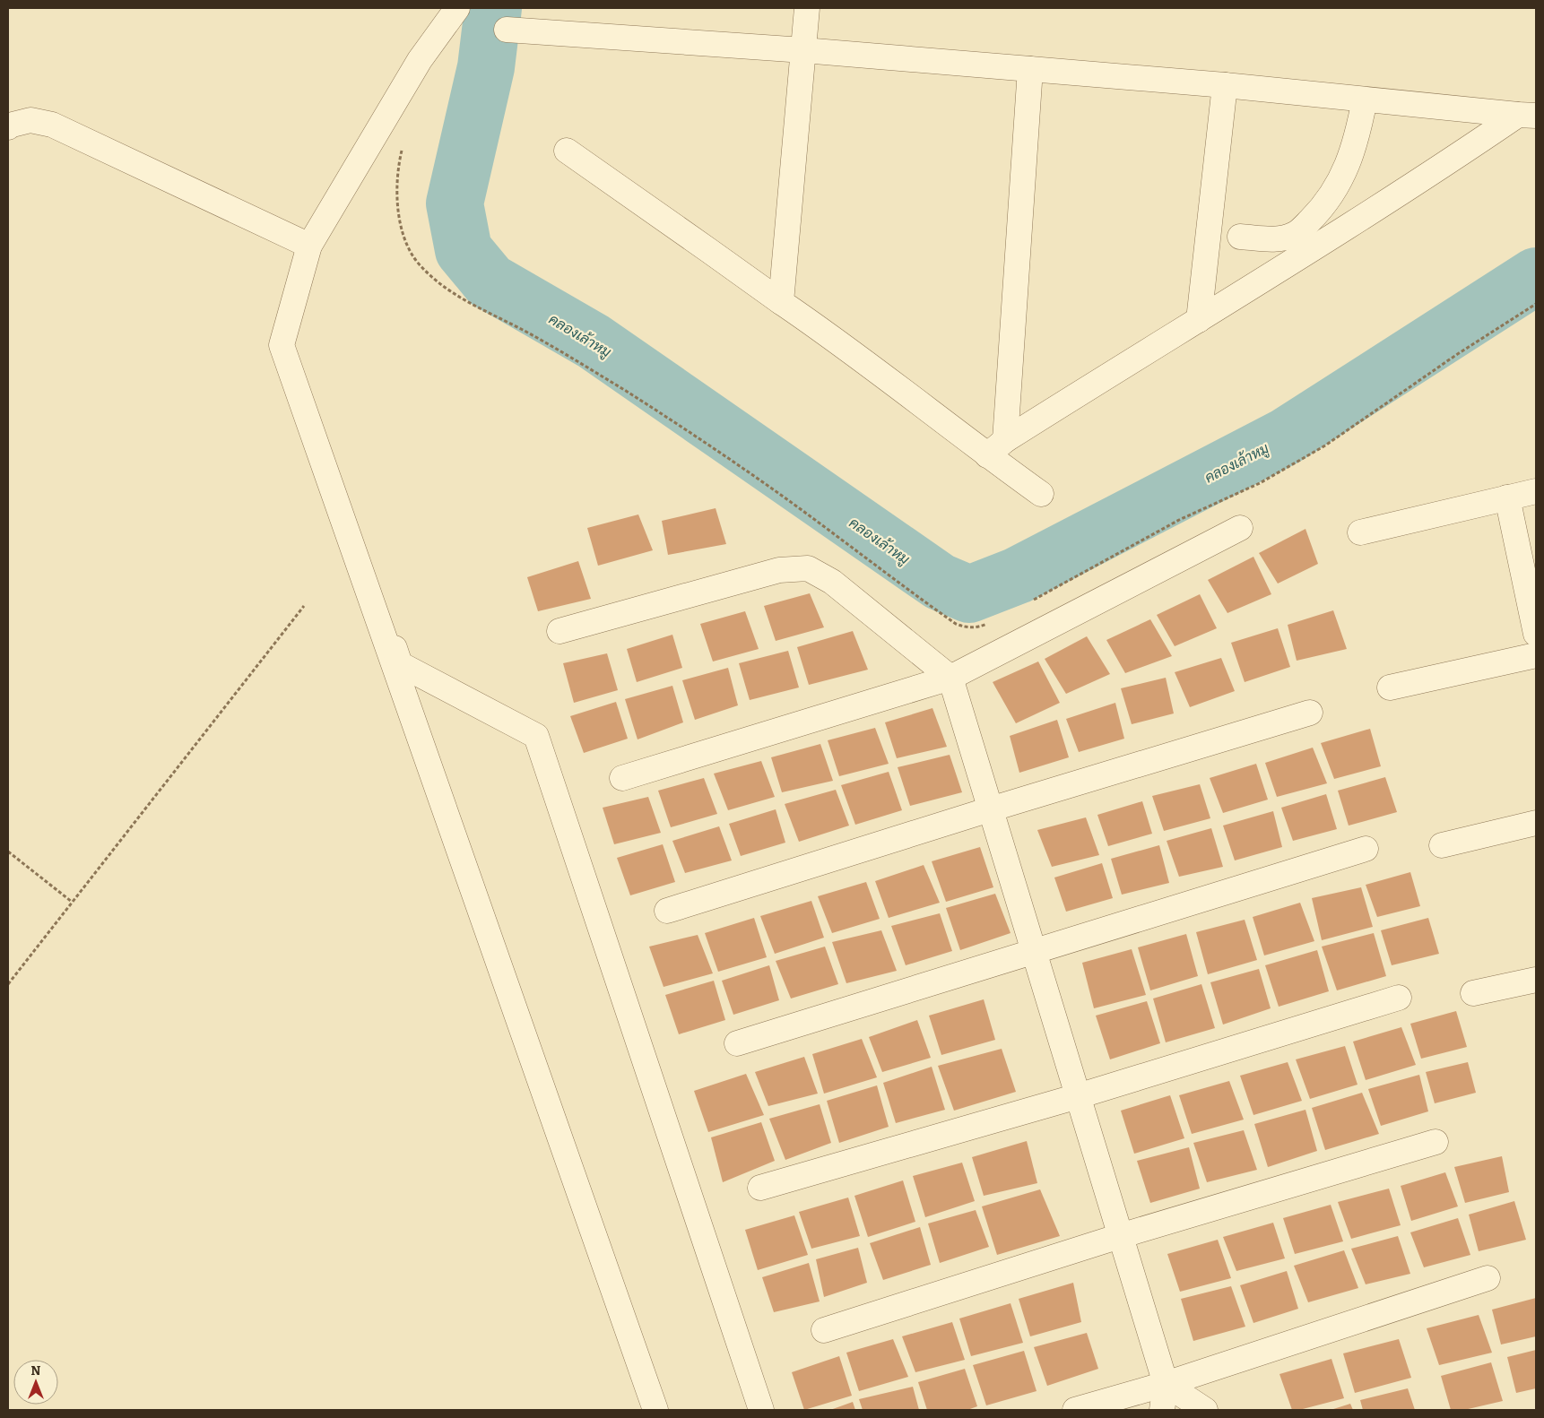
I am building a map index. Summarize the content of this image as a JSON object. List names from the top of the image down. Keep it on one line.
{"water":["คลองเล้าหมู"],"north":"top"}
